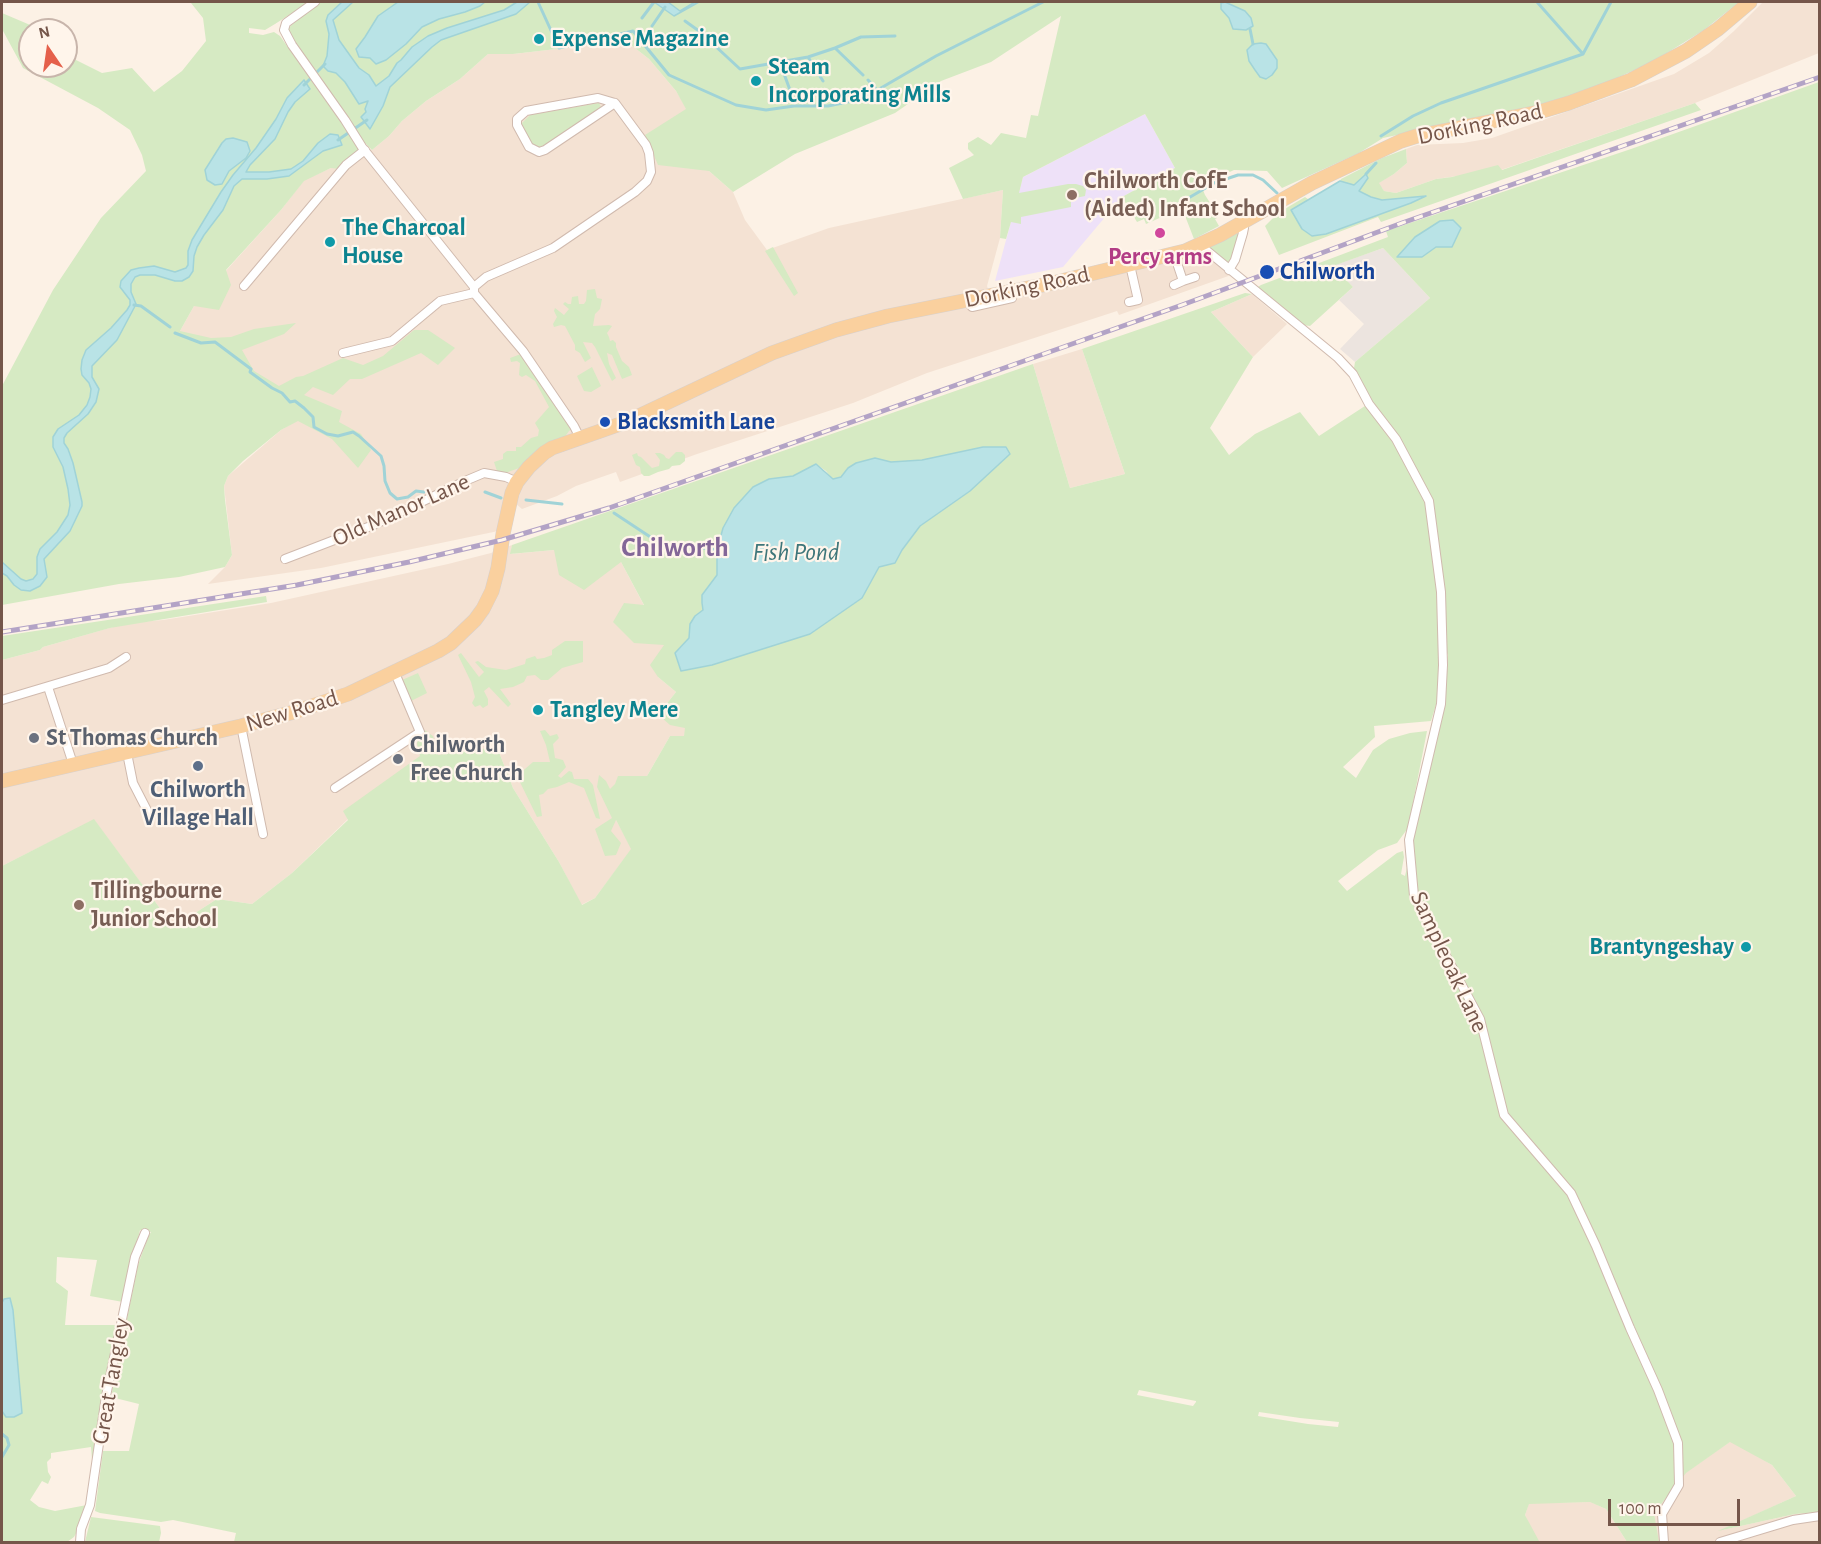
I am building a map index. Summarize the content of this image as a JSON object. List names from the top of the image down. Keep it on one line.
{"streets":{"main road":["Dorking Road","New Road"],"street":["Old Manor Lane","Sampleoak Lane","Great Tangley"]},"crossings":[["Dorking Road","Old Manor Lane"],["Dorking Road","New Road"],["Dorking Road","Sampleoak Lane"]],"districts":["Chilworth"],"water":["Fish Pond"],"places":["Expense Magazine","Steam Incorporating Mills","Chilworth CofE (Aided) Infant School","Percy arms","The Charcoal House","Chilworth","Blacksmith Lane","Tangley Mere","St Thomas Church","Chilworth Free Church","Chilworth Village Hall","Tillingbourne Junior School","Brantyngeshay"],"scale_bar":"100 m","north":"top"}
